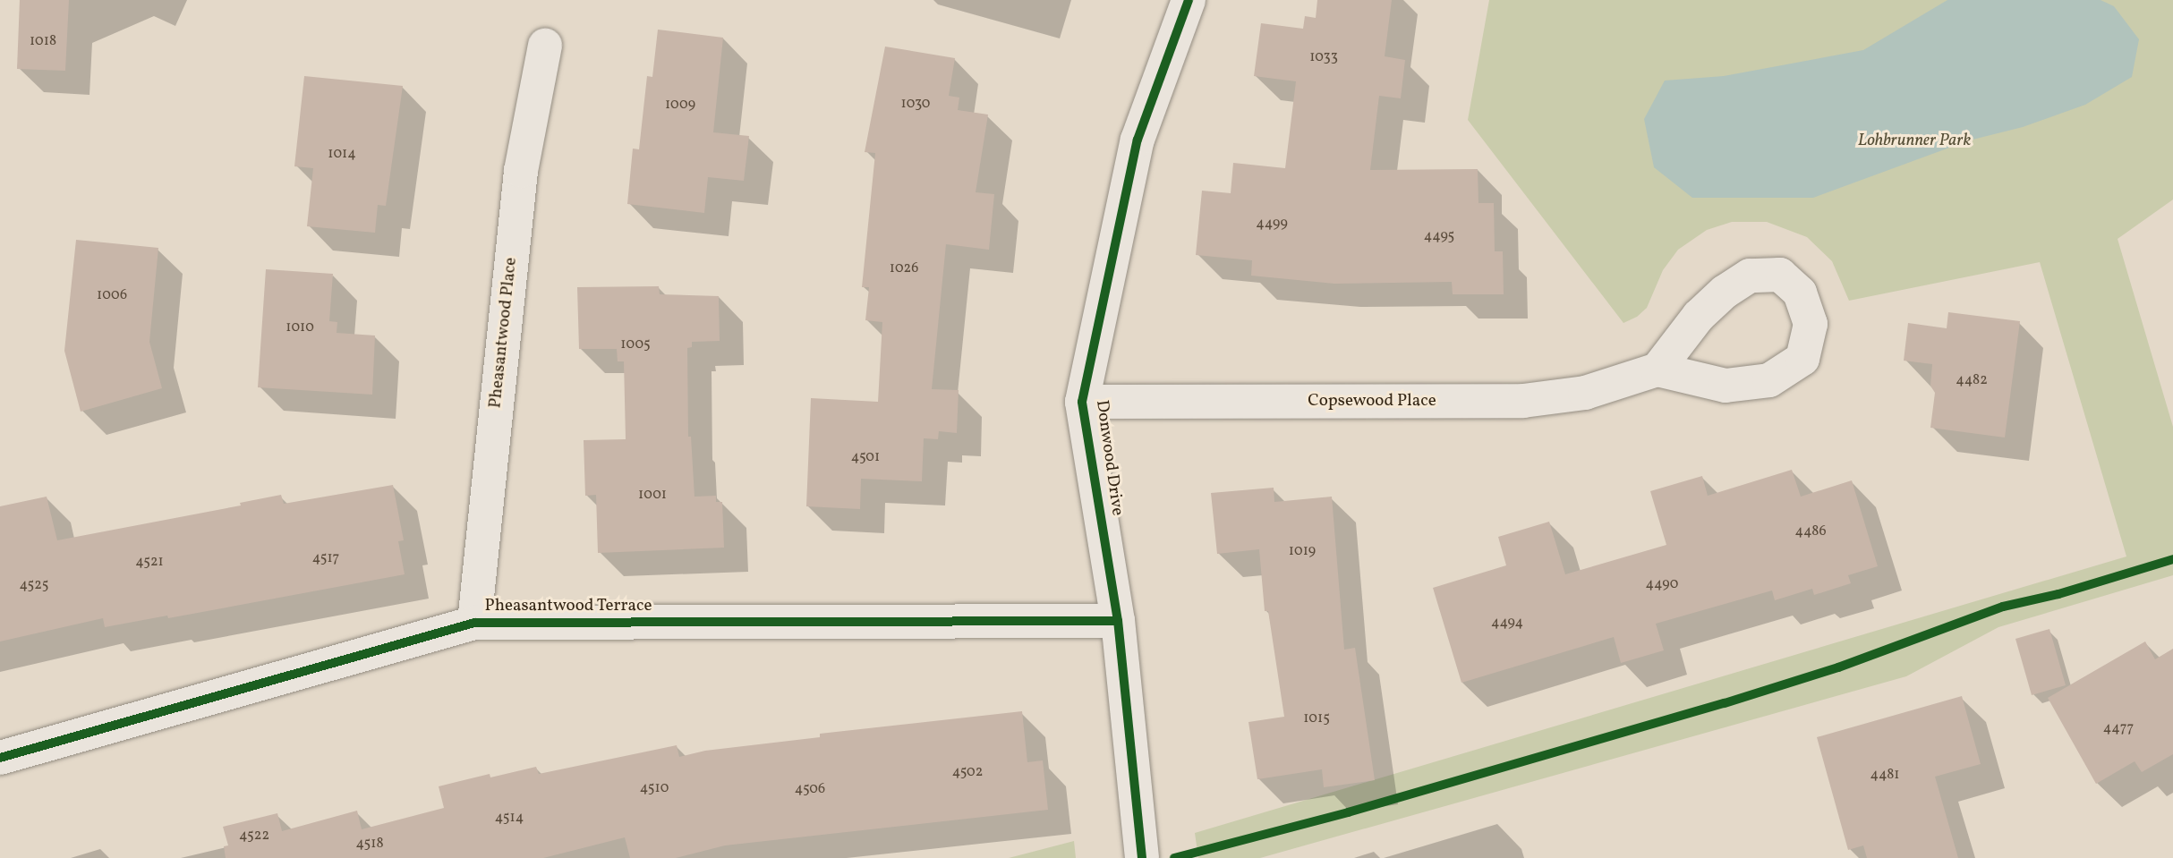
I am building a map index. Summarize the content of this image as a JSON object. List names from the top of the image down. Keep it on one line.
{"streets":{"street":["Pheasantwood Place","Copsewood Place","Donwood Drive","Pheasantwood Terrace"]},"crossings":[["Pheasantwood Place","Pheasantwood Terrace"],["Copsewood Place","Donwood Drive"],["Donwood Drive","Pheasantwood Terrace"]],"parks":["Lohbrunner Park"],"house_numbers":["1018","1033","1030","1009","1014","4499","4495","1026","1006","1010","1005","4482","4501","1001","4486","1019","4517","4521","4490","4525","4494","1015","4477","4502","4481","4510","4506","4514","4522","4518"]}
